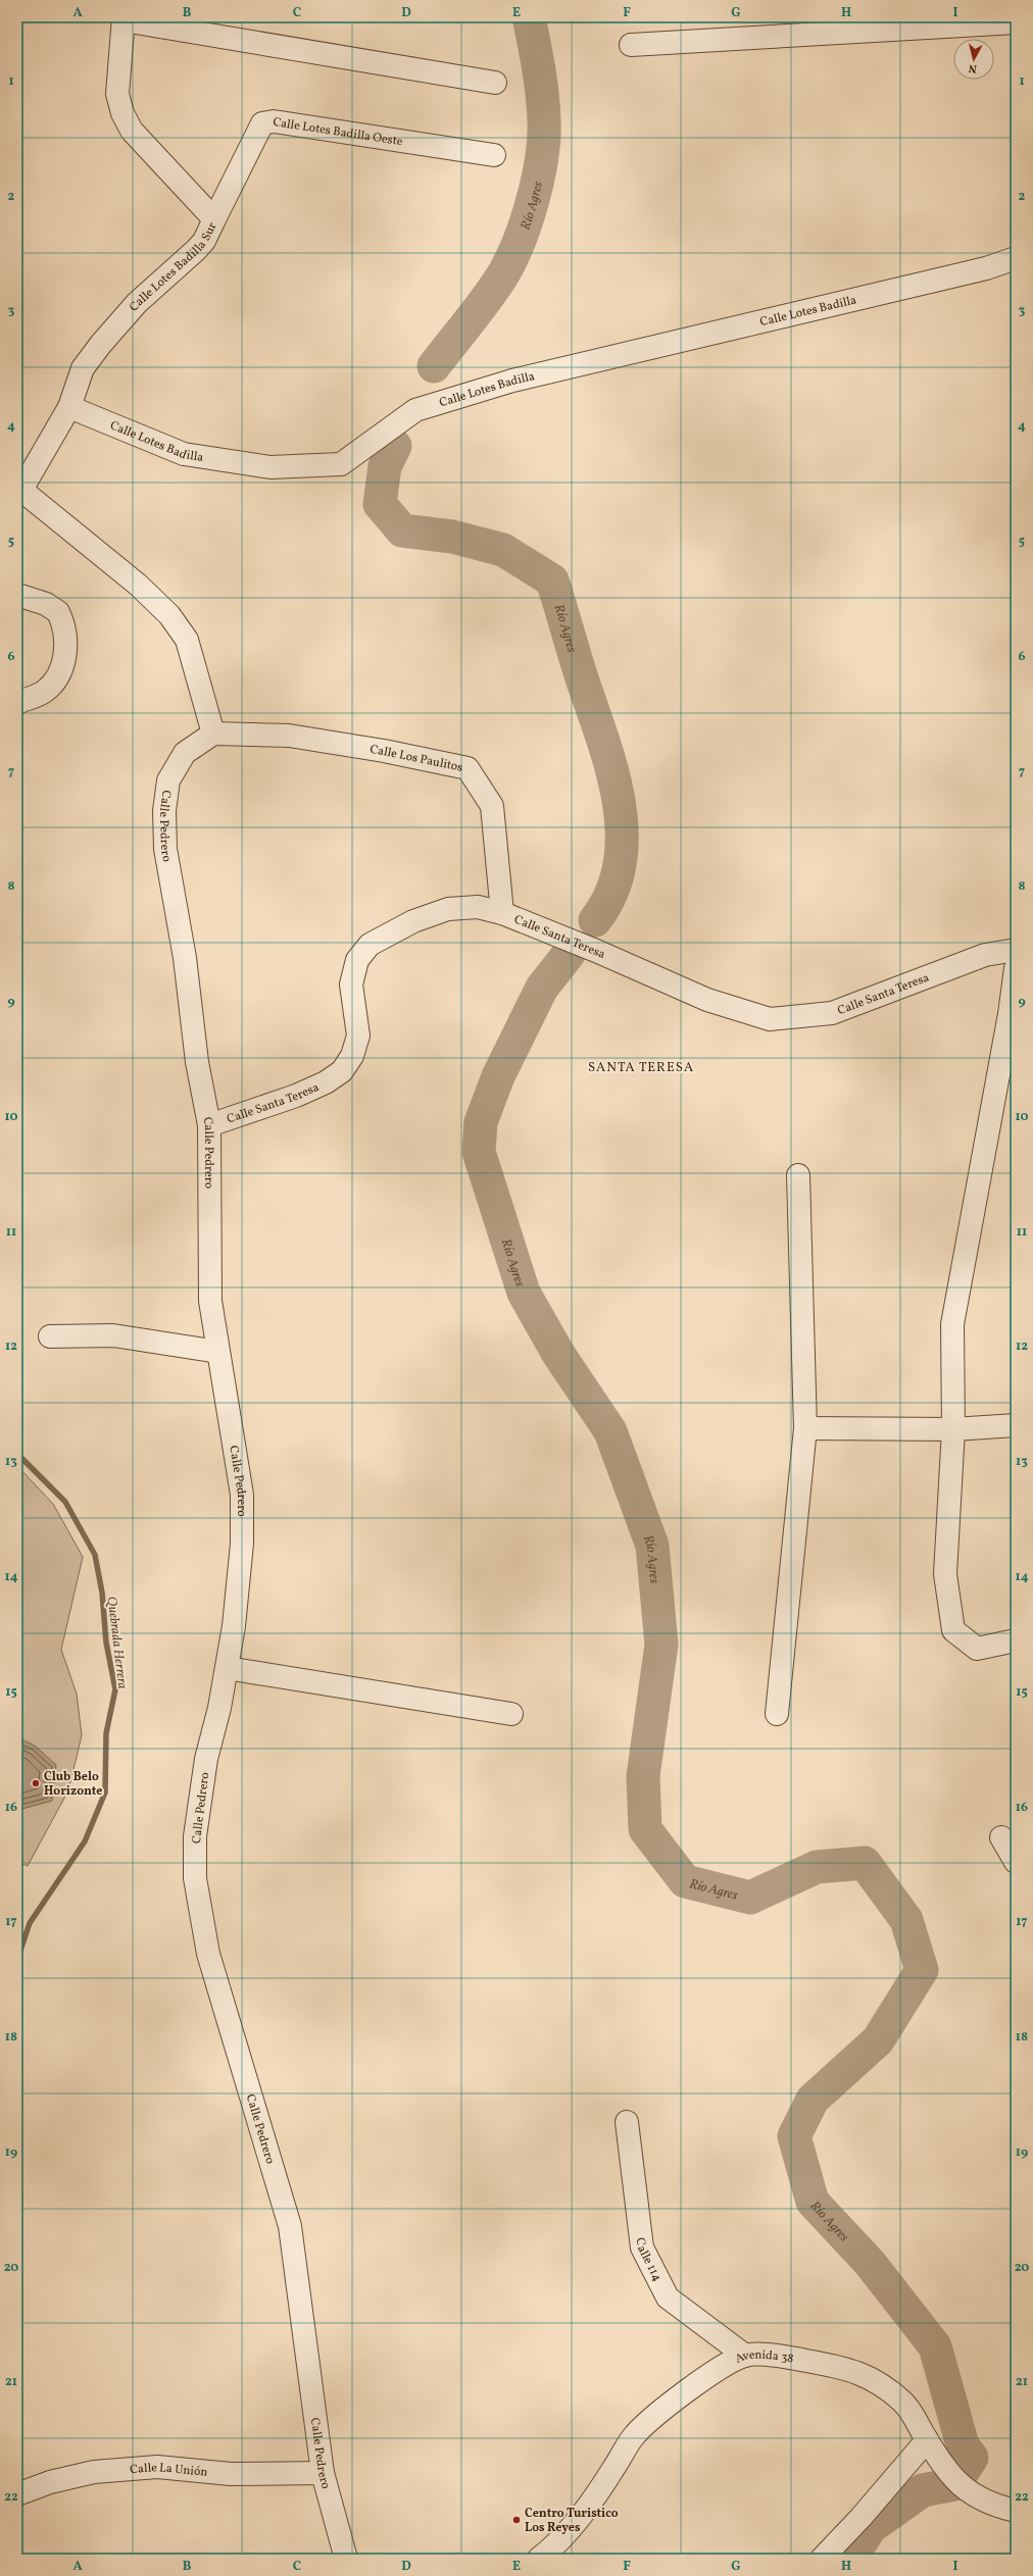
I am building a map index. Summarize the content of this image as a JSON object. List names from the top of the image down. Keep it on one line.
{"streets":{"street":["Calle Lotes Badilla Oeste","Calle Lotes Badilla Sur","Calle Lotes Badilla","Calle Los Paulitos","Calle Pedrero","Calle Santa Teresa","Calle 114","Avenida 38","Calle La Unión"]},"crossings":[["Calle Lotes Badilla Oeste","Calle Lotes Badilla Sur"],["Calle Lotes Badilla Sur","Calle Lotes Badilla"],["Calle Los Paulitos","Calle Pedrero"],["Calle Los Paulitos","Calle Santa Teresa"],["Calle Pedrero","Calle Santa Teresa"],["Calle Pedrero","Calle La Unión"],["Calle 114","Avenida 38"]],"districts":["SANTA TERESA"],"water":["Río Agres","Quebrada Herrera"],"places":["Club Belo Horizonte","Centro Turistico Los Reyes"],"north":"bottom","grid":{"columns":["A","B","C","D","E","F","G","H","I"],"rows":["1","2","3","4","5","6","7","8","9","10","11","12","13","14","15","16","17","18","19","20","21","22"]}}
